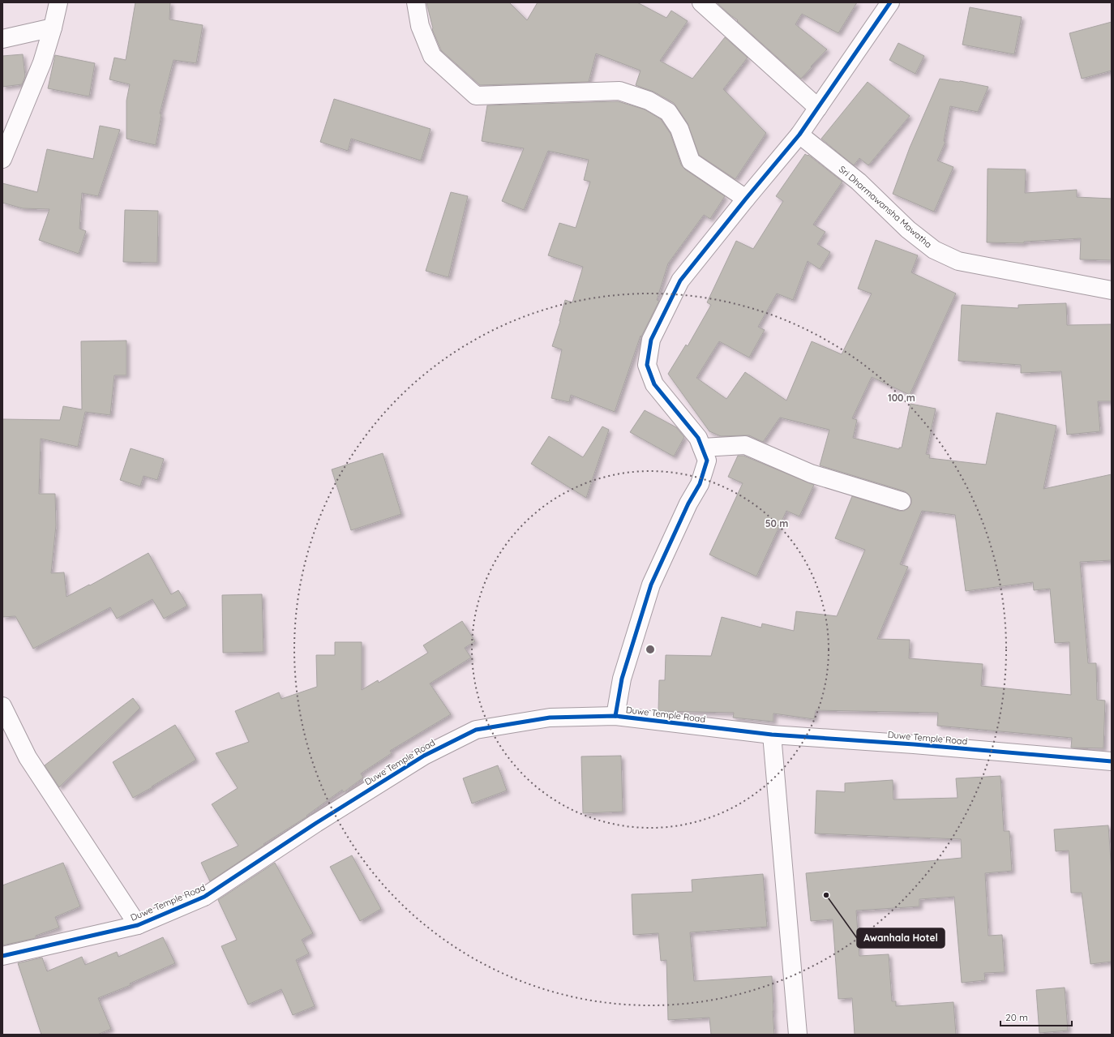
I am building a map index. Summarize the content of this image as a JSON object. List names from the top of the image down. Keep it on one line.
{"streets":{"street":["Sri Dharmawansha Mawatha","Duwe Temple Road"]},"places":["Awanhala Hotel"],"scale_bar":"20 m","rings":["100 m","50 m"]}
